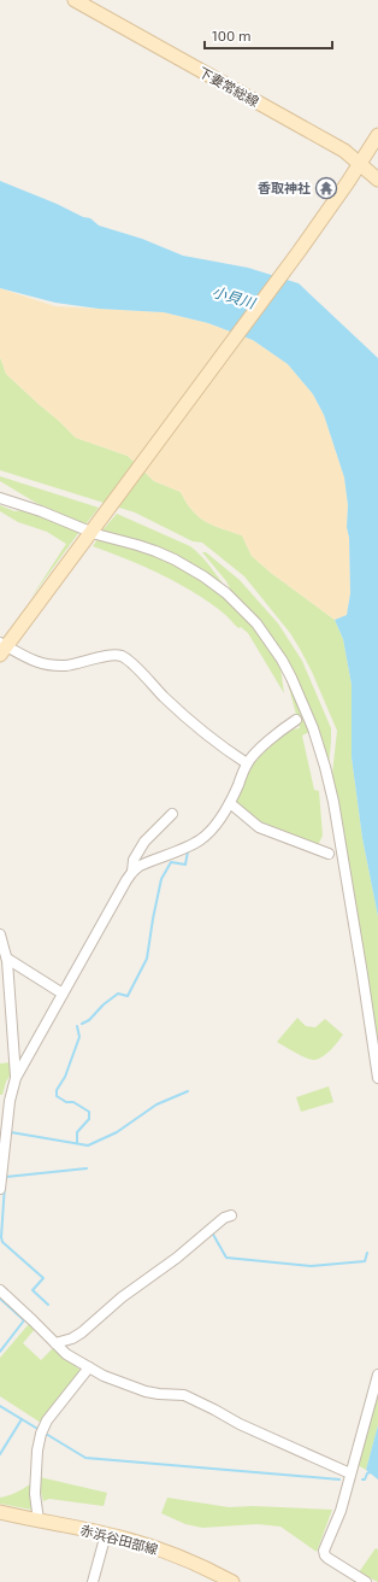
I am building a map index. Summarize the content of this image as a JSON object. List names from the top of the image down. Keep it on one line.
{"streets":{"street":["下妻常総線","赤浜谷田部線"]},"water":["小貝川"],"places":{"temple":["香取神社"]},"scale_bar":"100 m"}
